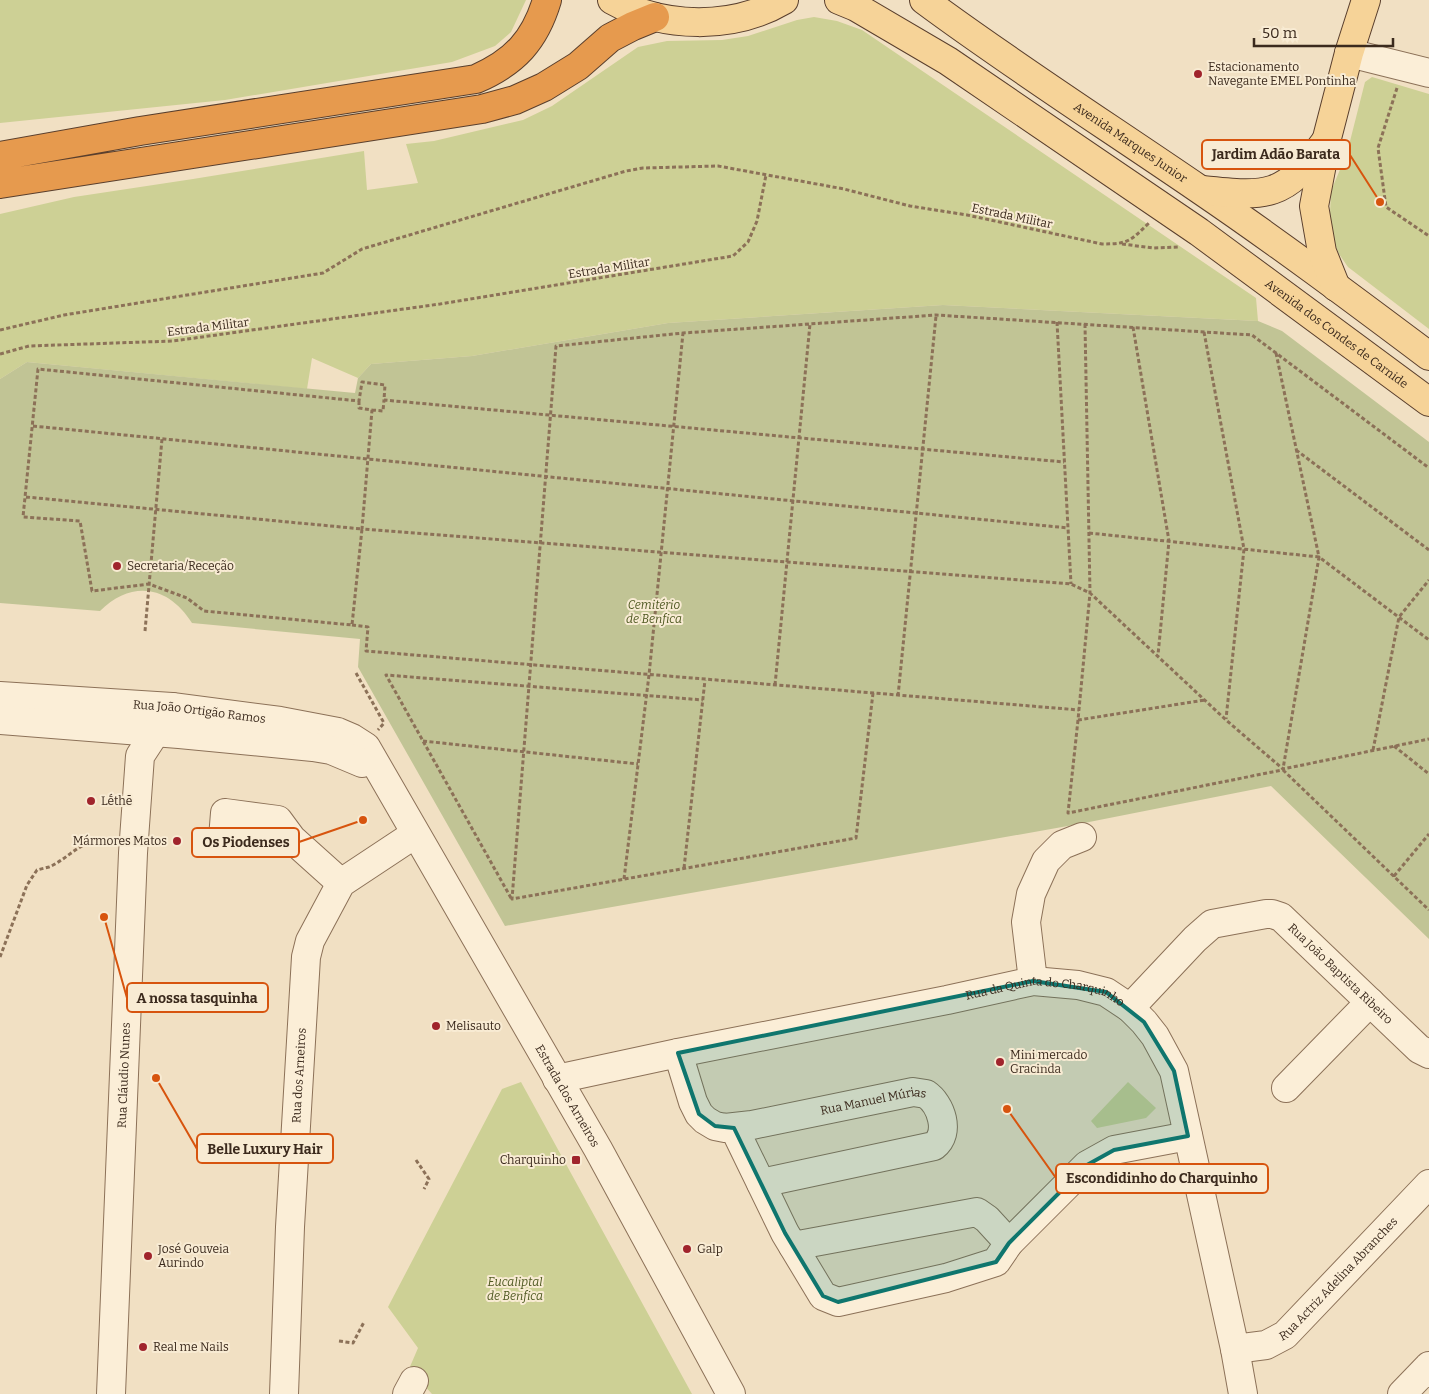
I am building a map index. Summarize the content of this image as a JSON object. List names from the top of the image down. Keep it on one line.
{"streets":{"main road":["Avenida Marques Junior","Avenida dos Condes de Carnide"],"street":["Rua João Ortigão Ramos","Rua João Baptista Ribeiro","Rua da Quinta do Charquinho","Rua dos Arneiros","Rua Cláudio Nunes","Estrada dos Arneiros","Rua Manuel Múrias","Rua Actriz Adelina Abranches"],"path":["Estrada Militar"]},"crossings":[["Rua João Ortigão Ramos","Rua Cláudio Nunes"],["Rua João Ortigão Ramos","Estrada dos Arneiros"],["Rua João Baptista Ribeiro","Rua da Quinta do Charquinho"],["Rua da Quinta do Charquinho","Estrada dos Arneiros"],["Rua da Quinta do Charquinho","Rua Manuel Múrias"],["Rua da Quinta do Charquinho","Rua Actriz Adelina Abranches"],["Rua dos Arneiros","Estrada dos Arneiros"]],"parks":["Cemitério de Benfica","Eucaliptal de Benfica"],"places":{"other":["Estacionamento Navegante EMEL Pontinha","Jardim Adão Barata","Secretaria/Receção","Lḗthē","Os Piodenses","Mármores Matos","A nossa tasquinha","Melisauto","Mini mercado Gracinda","Belle Luxury Hair","Escondidinho do Charquinho","Galp","José Gouveia Aurindo","Real me Nails"],"transit":["Charquinho"]},"scale_bar":"50 m"}
